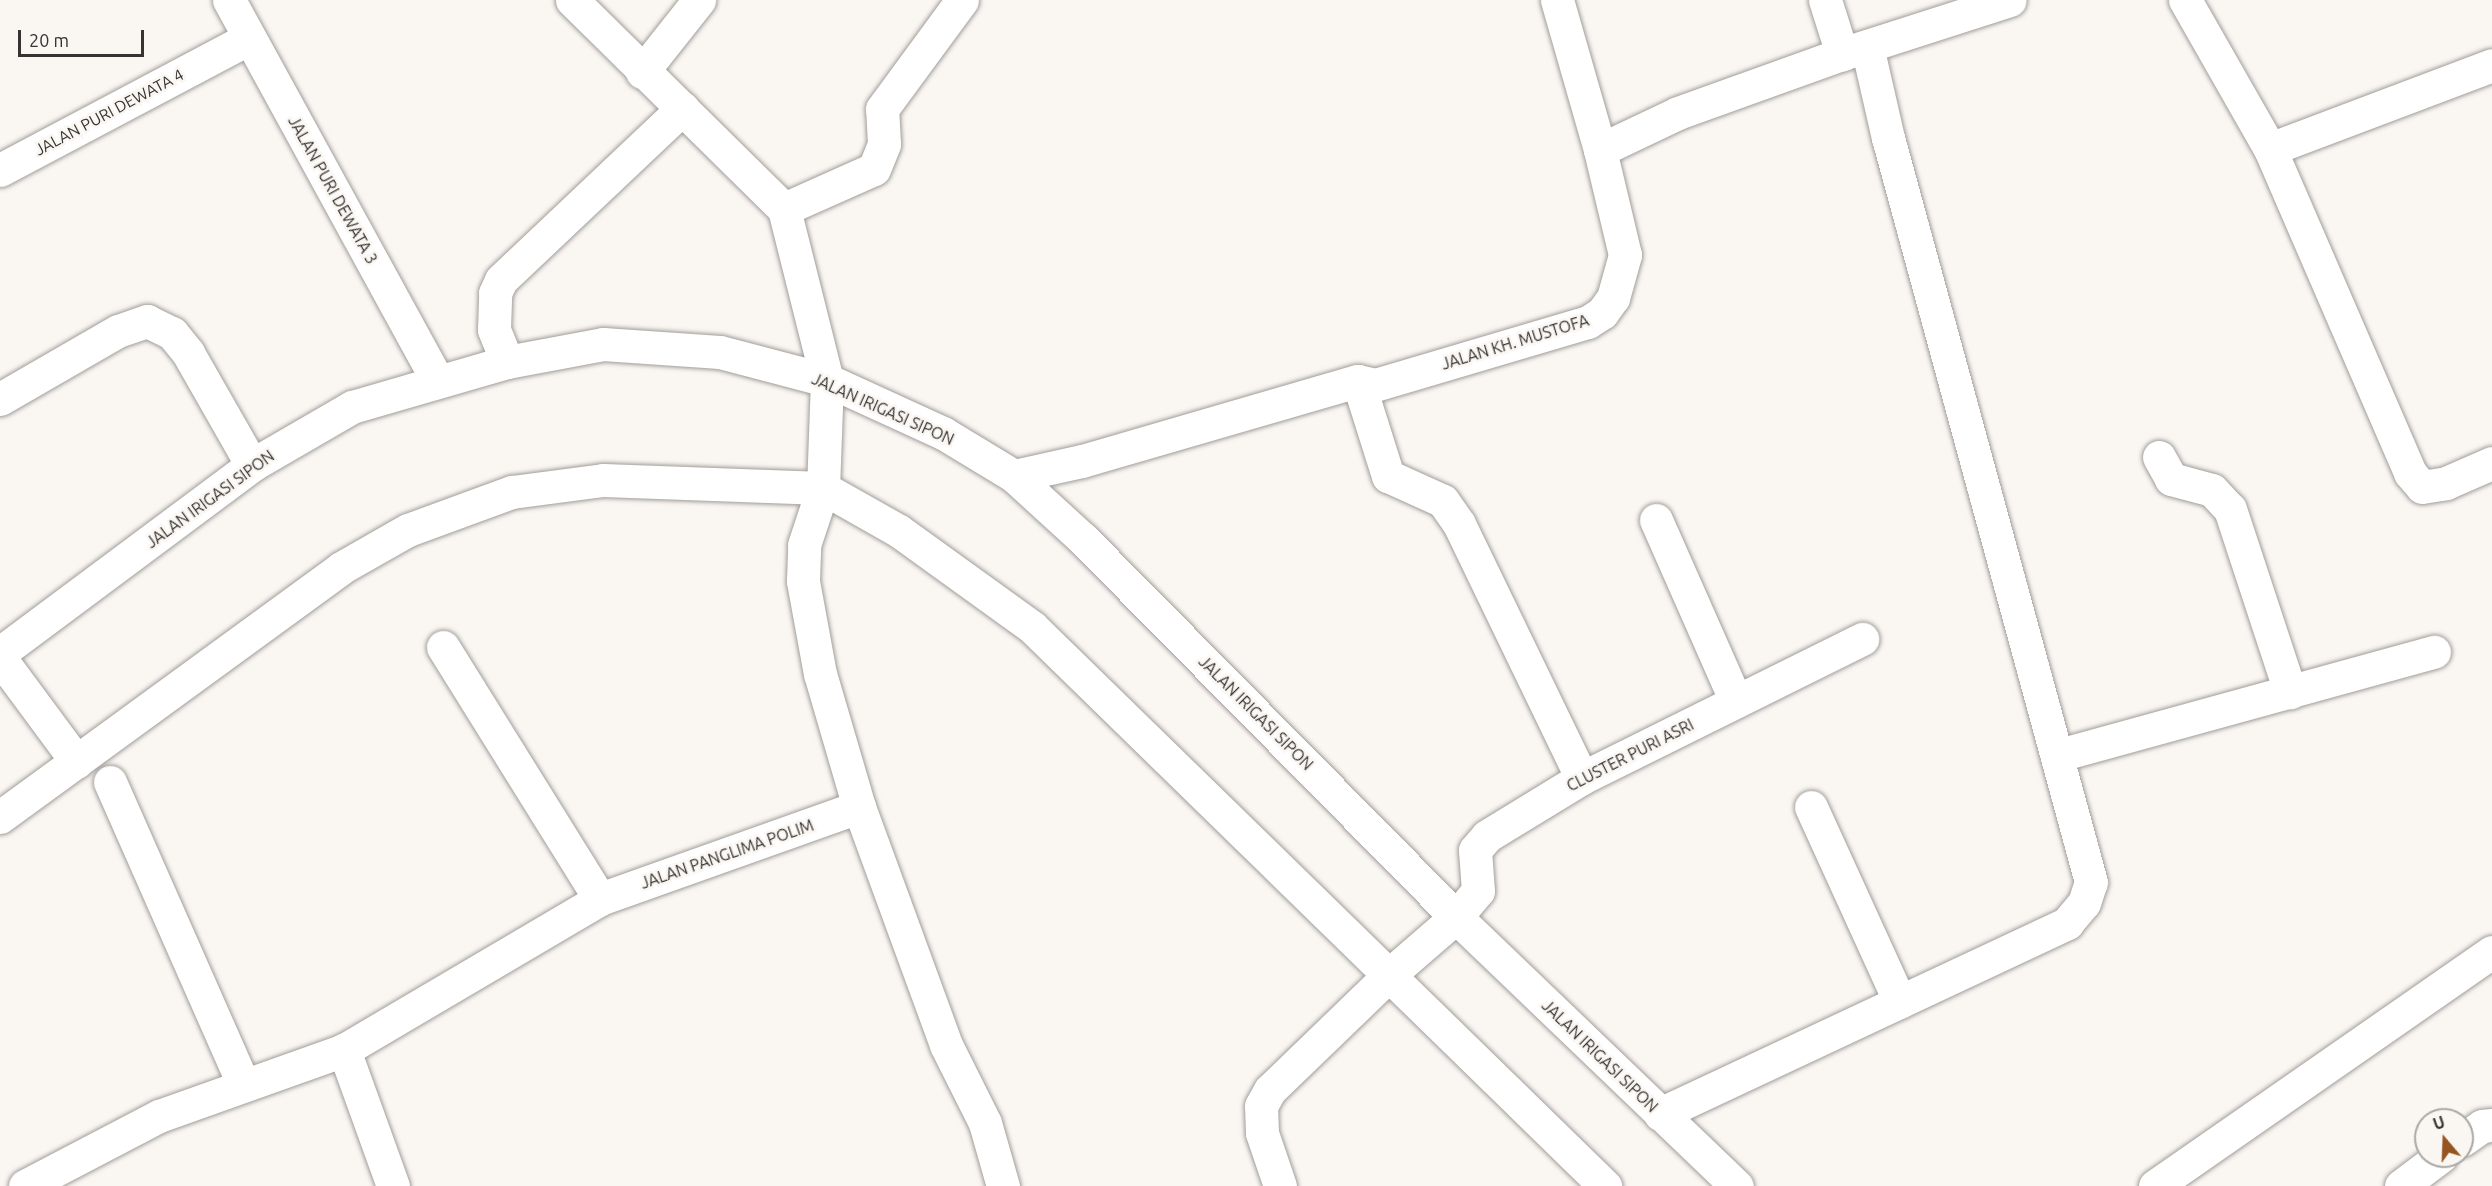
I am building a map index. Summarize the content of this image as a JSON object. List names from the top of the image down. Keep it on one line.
{"streets":{"street":["JALAN PURI DEWATA 4","JALAN PURI DEWATA 3","JALAN KH. MUSTOFA","JALAN IRIGASI SIPON","CLUSTER PURI ASRI","JALAN PANGLIMA POLIM"]},"crossings":[["JALAN PURI DEWATA 4","JALAN PURI DEWATA 3"],["JALAN PURI DEWATA 3","JALAN IRIGASI SIPON"],["JALAN KH. MUSTOFA","JALAN IRIGASI SIPON"],["JALAN IRIGASI SIPON","CLUSTER PURI ASRI"]],"scale_bar":"20 m","north":"top"}
